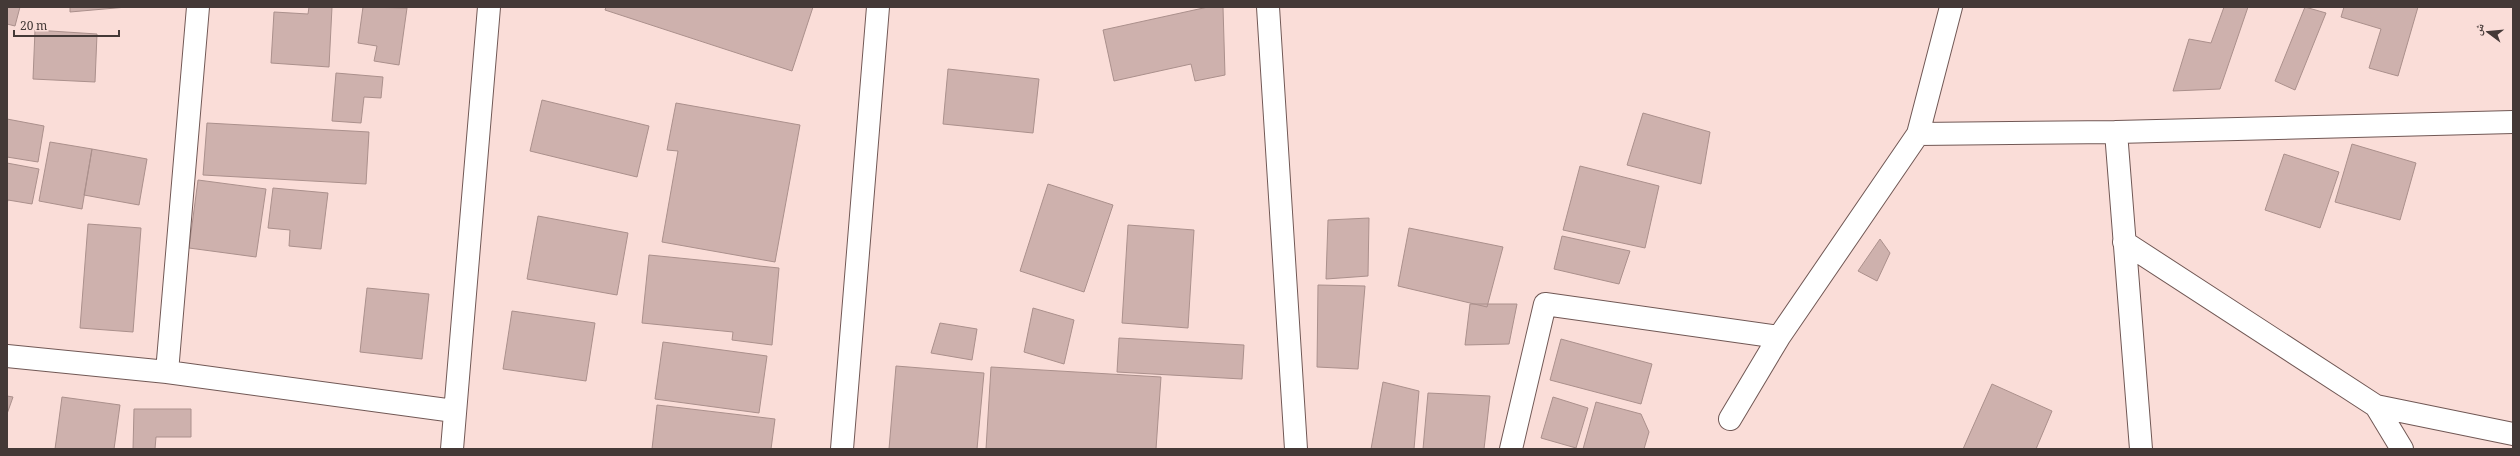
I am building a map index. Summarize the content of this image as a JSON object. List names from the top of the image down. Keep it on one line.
{"scale_bar":"20 m","north":"left"}
